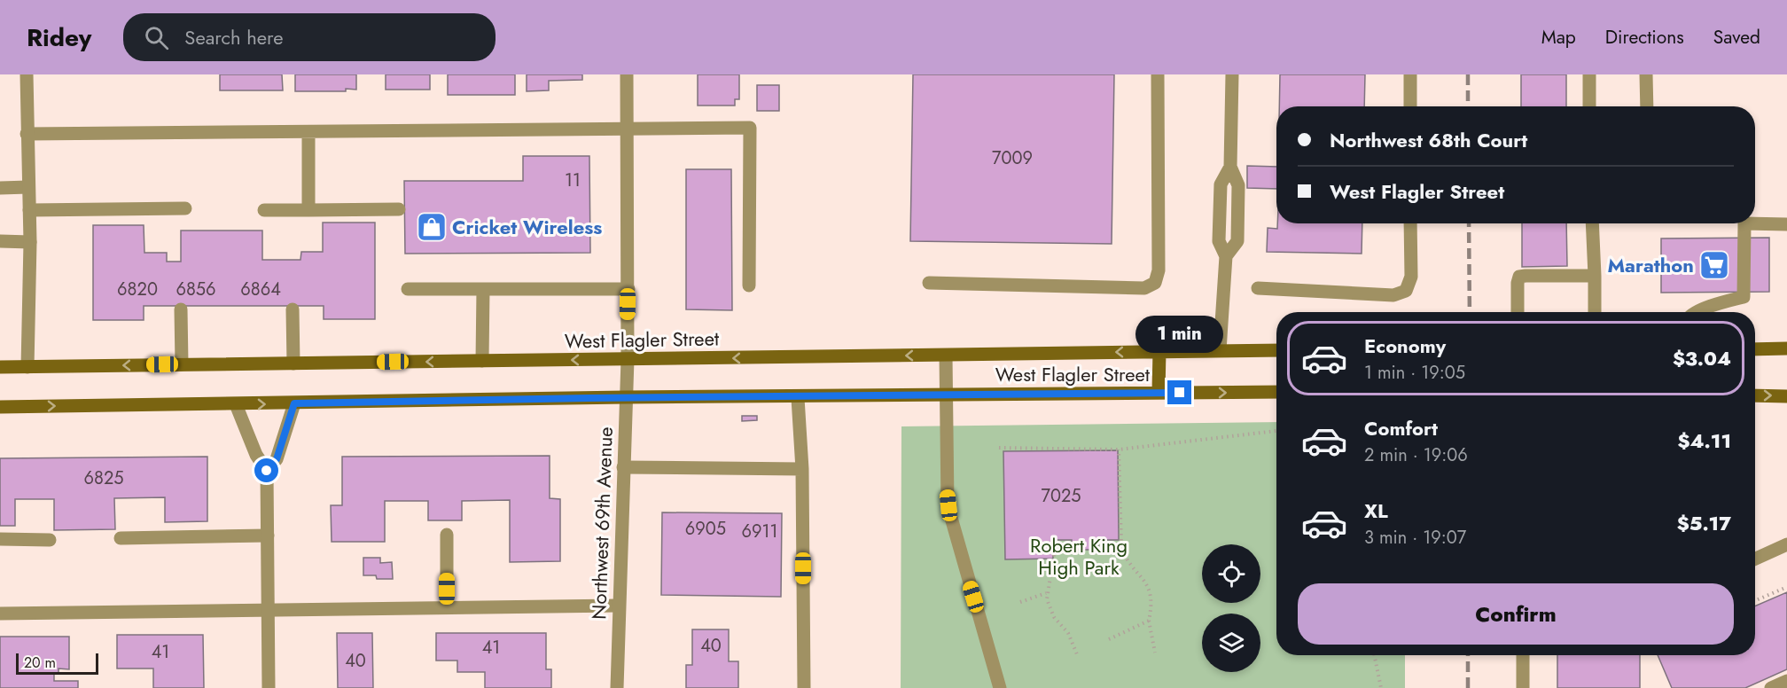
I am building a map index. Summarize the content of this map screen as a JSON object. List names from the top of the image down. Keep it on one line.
{"streets":{"main road":["West Flagler Street"],"street":["Northwest 69th Avenue"]},"crossings":[["West Flagler Street","Northwest 69th Avenue"]],"parks":["Robert King High Park"],"places":{"shop":["Cricket Wireless"],"supermarket":["Marathon"]},"house_numbers":["7009","11","6820","6856","6864","6825","7025","6905","6911","40","41","41","40"],"scale_bar":"20 m","page":{"header":"Ridey","search":"Search here","nav":["Map","Directions","Saved"],"banner":["Northwest 68th Court","West Flagler Street"],"bubble":"1 min","list":[{"name":"Economy","note":"1 min · 19:05","value":"$3.04"},{"name":"Comfort","note":"2 min · 19:06","value":"$4.11"},{"name":"XL","note":"3 min · 19:07","value":"$5.17"}],"buttons":"Confirm","scale":"20 m"}}
